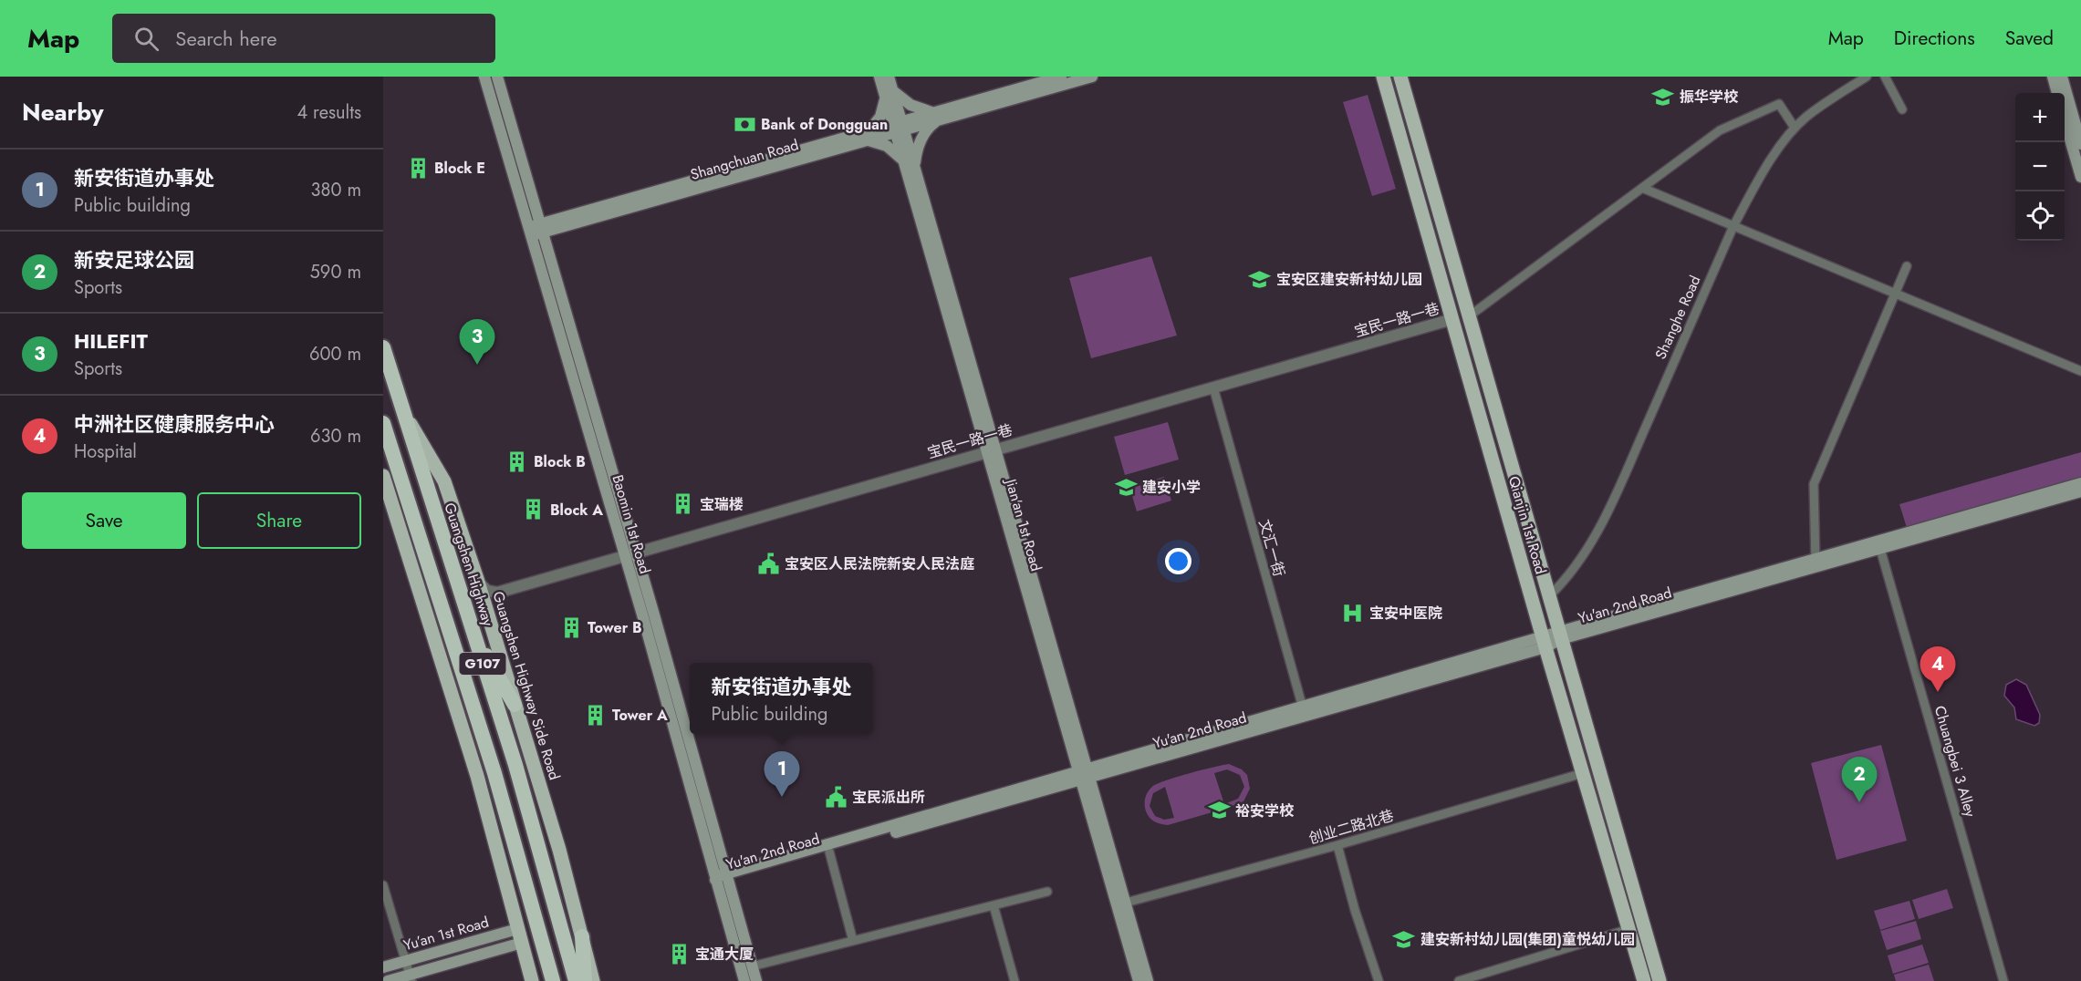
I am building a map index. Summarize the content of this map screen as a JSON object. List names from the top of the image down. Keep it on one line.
{"streets":{"highway":["Guangshen Highway","G107"],"main road":["Shangchuan Road","Baomin 1st Road","Jian'an 1st Road","Qianjin 1st Road","Yu'an 2nd Road","Guangshen Highway Side Road","Yu’an 1st Road"],"street":["Shanghe Road","宝民一路一巷","文汇一街","Chuangbei 3 Alley","创业二路北巷"]},"crossings":[["Shangchuan Road","Baomin 1st Road"],["Shangchuan Road","Jian'an 1st Road"],["Shanghe Road","Qianjin 1st Road"],["宝民一路一巷","Baomin 1st Road"],["宝民一路一巷","Jian'an 1st Road"],["宝民一路一巷","Qianjin 1st Road"],["宝民一路一巷","文汇一街"],["Baomin 1st Road","Yu'an 2nd Road"],["Jian'an 1st Road","Yu'an 2nd Road"],["Jian'an 1st Road","创业二路北巷"],["Qianjin 1st Road","Yu'an 2nd Road"],["Qianjin 1st Road","创业二路北巷"],["文汇一街","Yu'an 2nd Road"],["Guangshen Highway","Guangshen Highway Side Road"],["Yu'an 2nd Road","Chuangbei 3 Alley"]],"places":{"school or university":["振华学校","宝安区建安新村幼儿园","建安小学","裕安学校","建安新村幼儿园(集团)童悦幼儿园"],"bank":["Bank of Dongguan"],"building":["Block E","Block B","宝瑞楼","Block A","Tower B","Tower A","宝通大厦"],"public building":["宝安区人民法院新安人民法庭","宝民派出所"],"hospital":["宝安中医院"]},"page":{"header":"Map","search":"Search here","nav":["Map","Directions","Saved"],"heading":["Nearby","4 results"],"map_buttons":["+","−"],"list":[{"mark":"1","name":"新安街道办事处","note":"Public building","value":"380 m"},{"mark":"2","name":"新安足球公园","note":"Sports","value":"590 m"},{"mark":"3","name":"HILEFIT","note":"Sports","value":"600 m"},{"mark":"4","name":"中洲社区健康服务中心","note":"Hospital","value":"630 m"}],"pins":["3","4","1","2"],"buttons":["Save","Share"],"popup":["新安街道办事处","Public building"]}}
